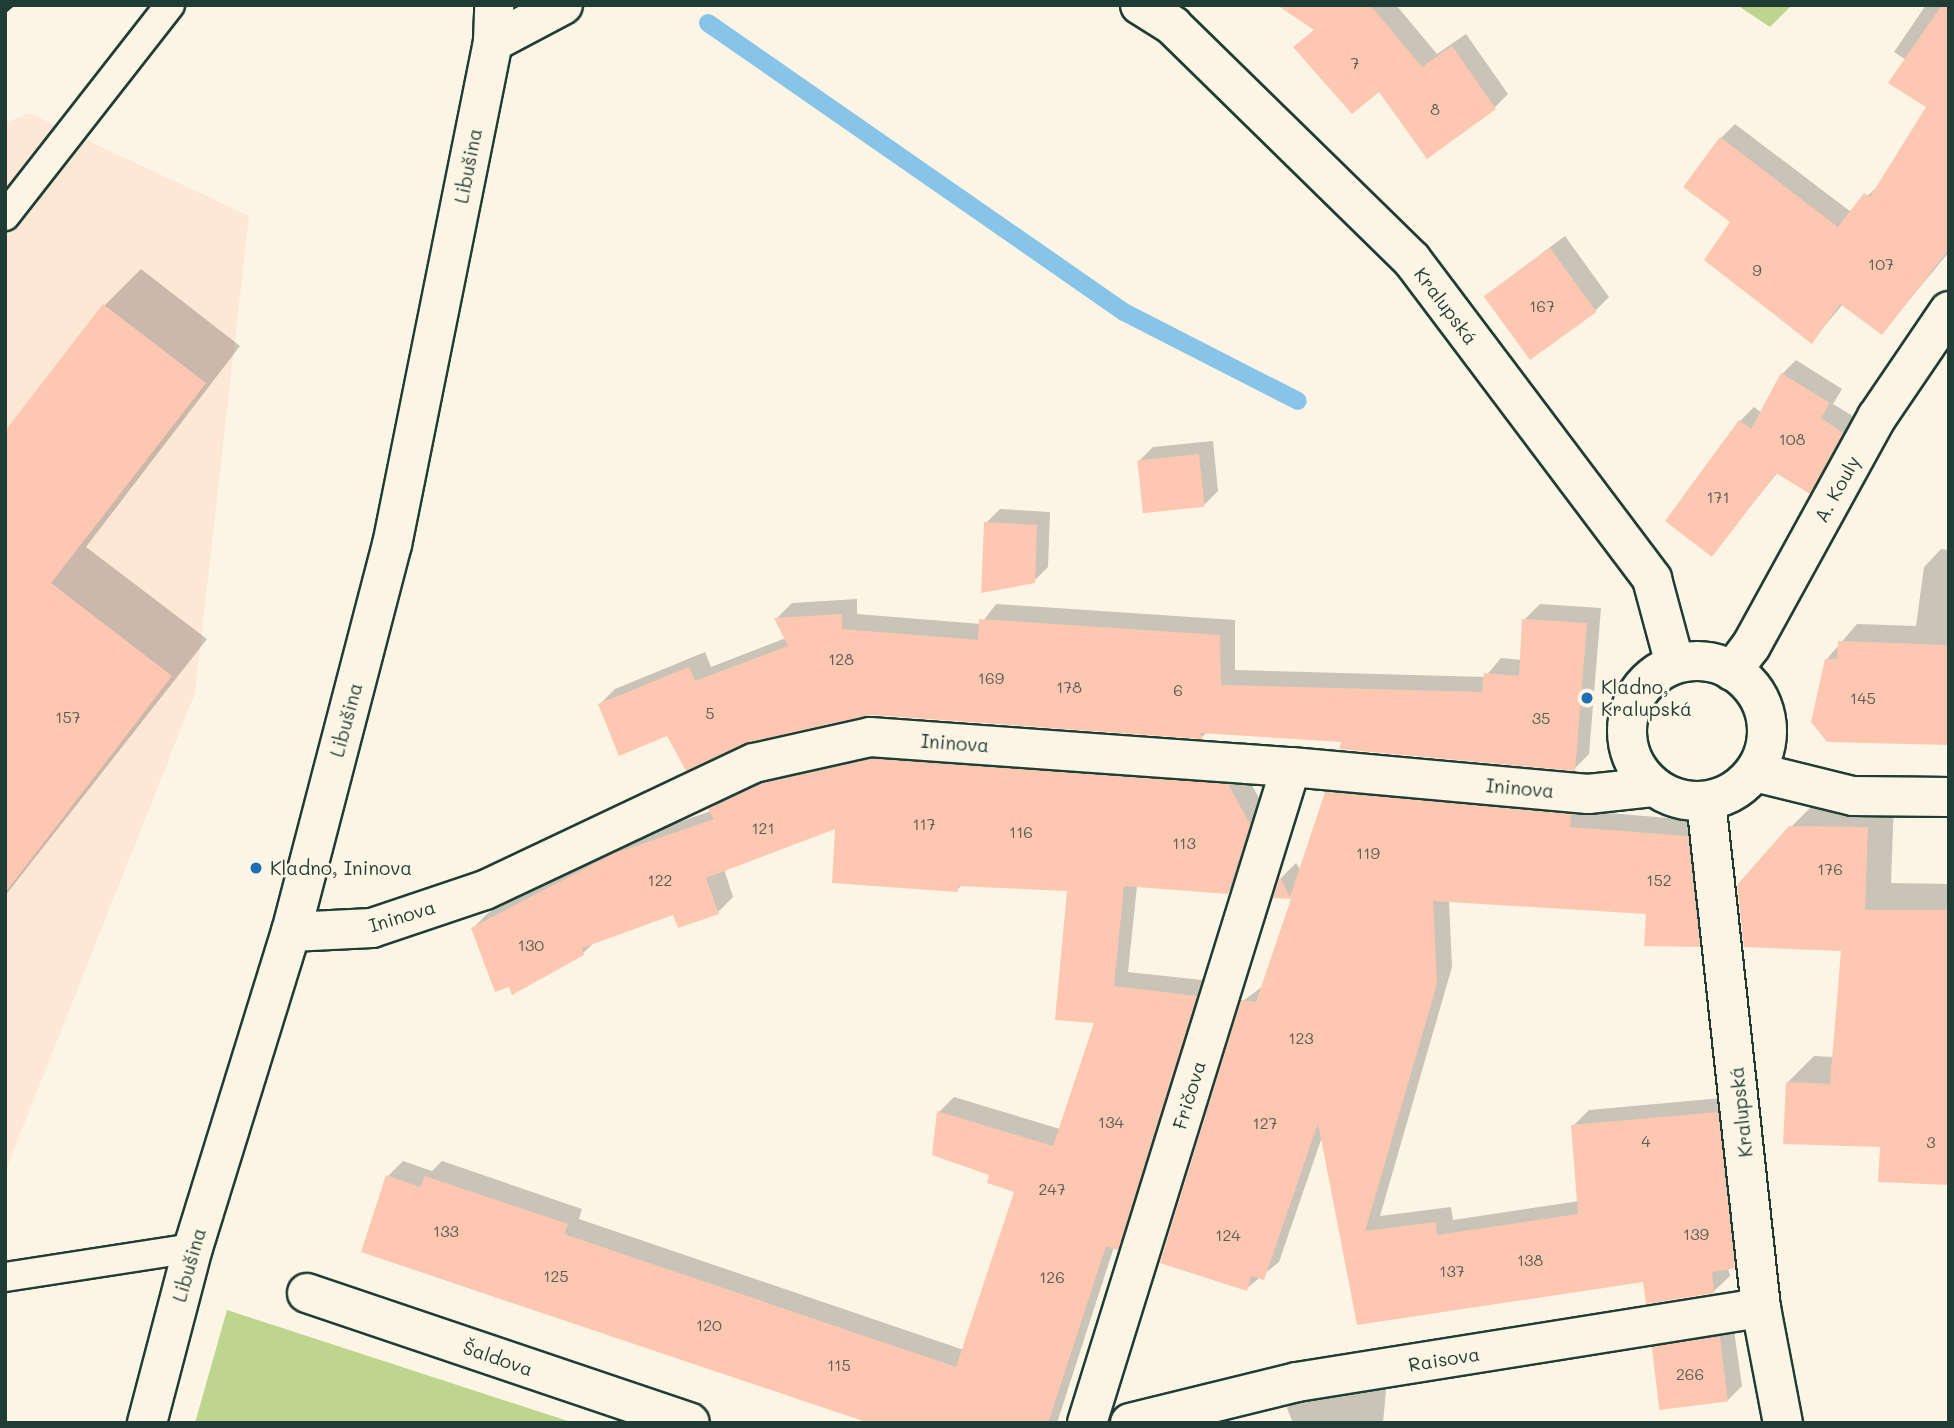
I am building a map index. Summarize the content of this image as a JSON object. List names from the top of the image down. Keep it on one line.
{"streets":{"street":["Libušina","Kralupská","A. Kouly","Ininova","Fričova","Šaldova","Raisova"]},"crossings":[["Libušina","Ininova"],["Kralupská","A. Kouly"],["Kralupská","Ininova"],["Kralupská","Raisova"],["A. Kouly","Ininova"],["Ininova","Fričova"]],"places":["Kladno, Kralupská","Kladno, Ininova"],"house_numbers":["7","8","107","9","167","108","171","128","169","178","6","145","5","157","35","117","121","116","113","119","176","122","152","130","123","134","127","4","3","247","133","139","124","138","137","125","126","120","115","266"]}
